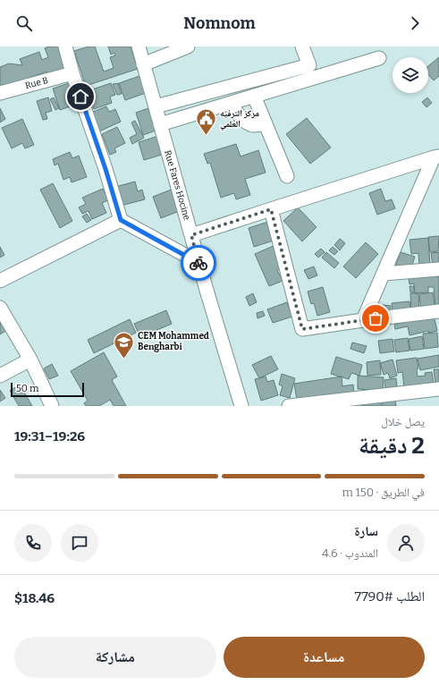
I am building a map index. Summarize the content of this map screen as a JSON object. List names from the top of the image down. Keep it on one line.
{"streets":{"street":["Rue B","Rue Fares Hocine"]},"places":{"public building":["مركز الترفيه العلمي"],"school or university":["CEM Mohammed Bengharbi"]},"scale_bar":"50 m","page":{"header":"Nomnom","scale":"50 m","heading":["2 دقيقة","يصل خلال","19:26–19:31"],"panel":["سارة","المندوب · 4.6","الطلب #7790","$18.46"],"bar":"في الطريق · 150 m","buttons":["مساعدة","مشاركة"]}}
